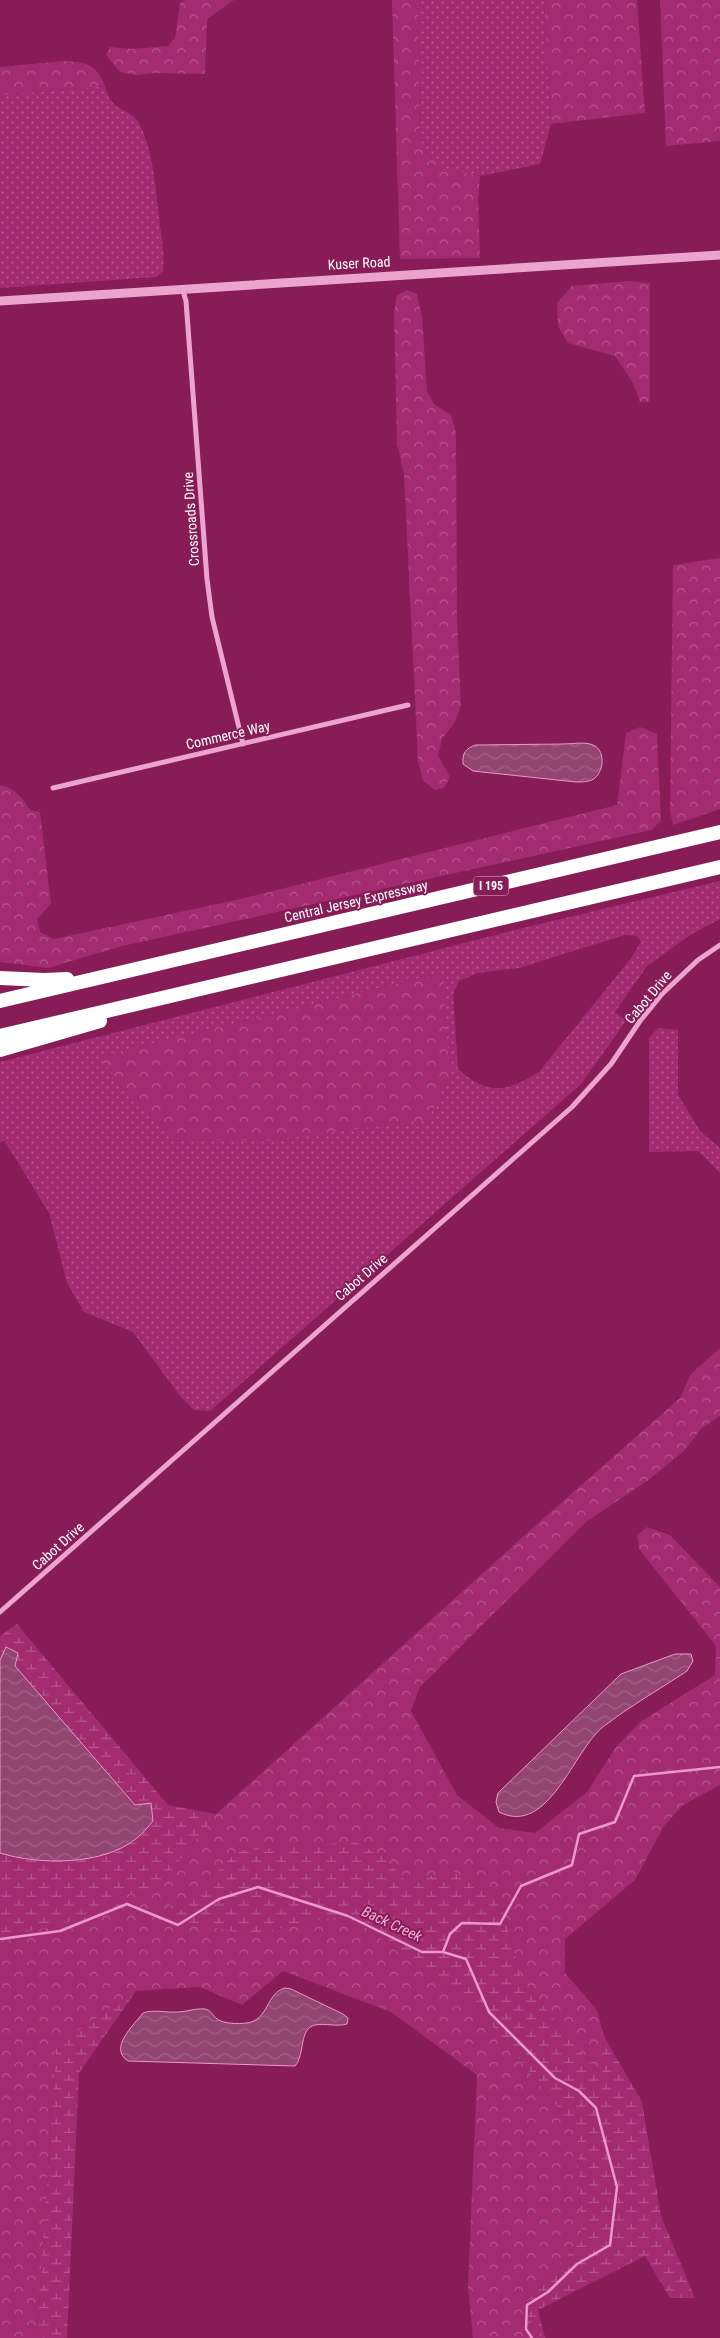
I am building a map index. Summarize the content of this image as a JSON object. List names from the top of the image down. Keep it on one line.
{"streets":{"highway":["I 195","Central Jersey Expressway"],"street":["Kuser Road","Crossroads Drive","Commerce Way","Cabot Drive"]},"crossings":[["Kuser Road","Crossroads Drive"],["Crossroads Drive","Commerce Way"]],"water":["Back Creek"]}
